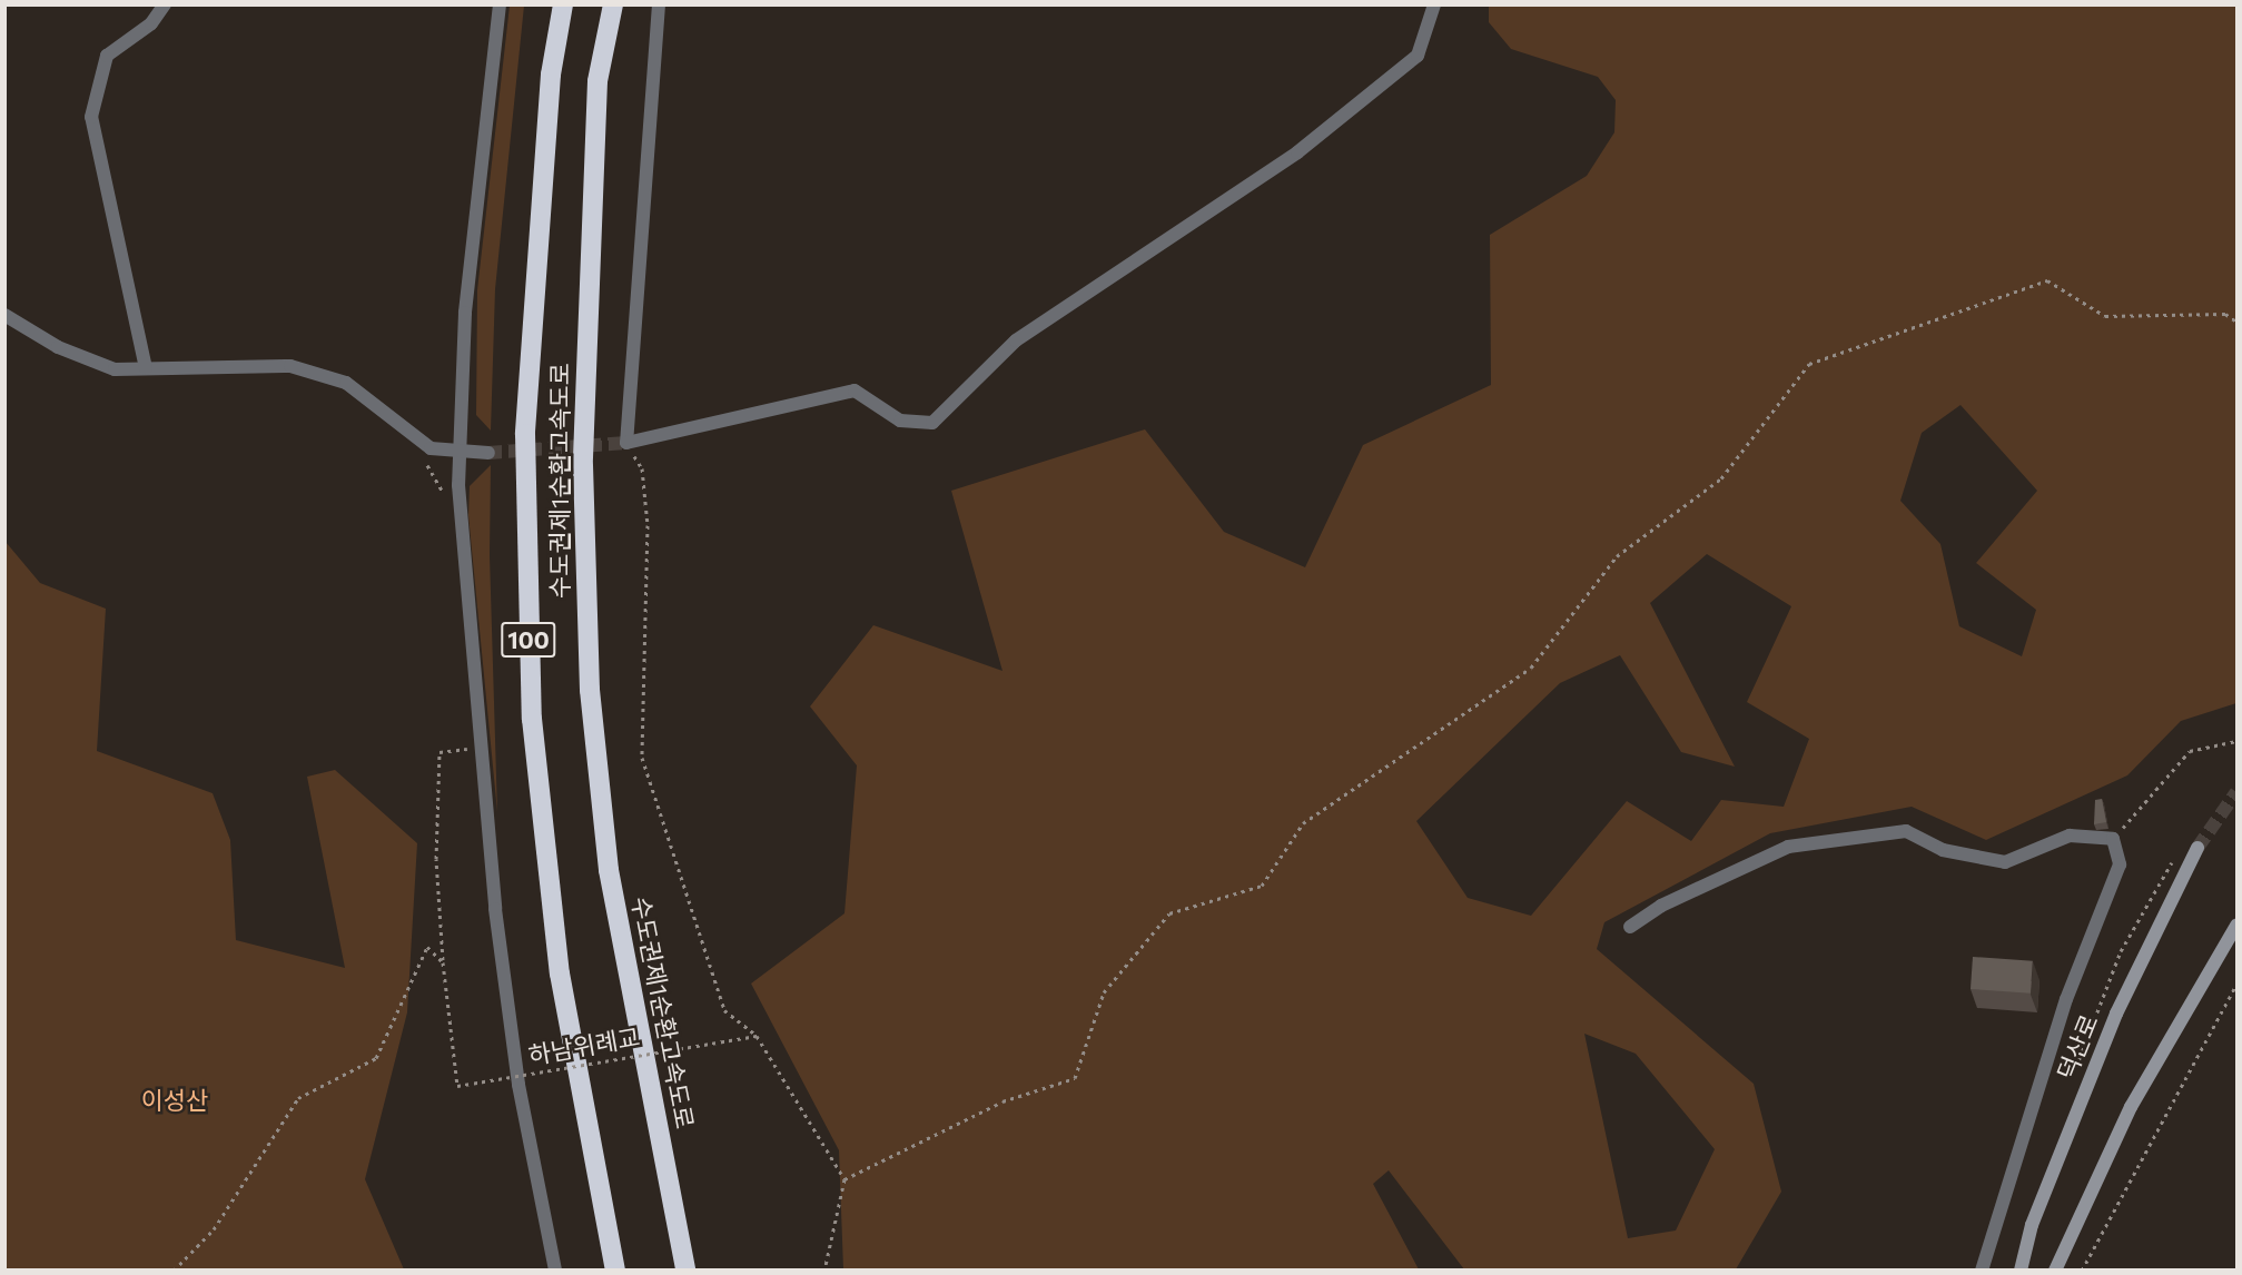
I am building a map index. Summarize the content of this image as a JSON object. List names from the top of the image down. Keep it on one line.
{"streets":{"highway":["수도권제1순환고속도로","100"],"main road":["덕산로"],"path":["하남위례교"]},"parks":["이성산"]}
